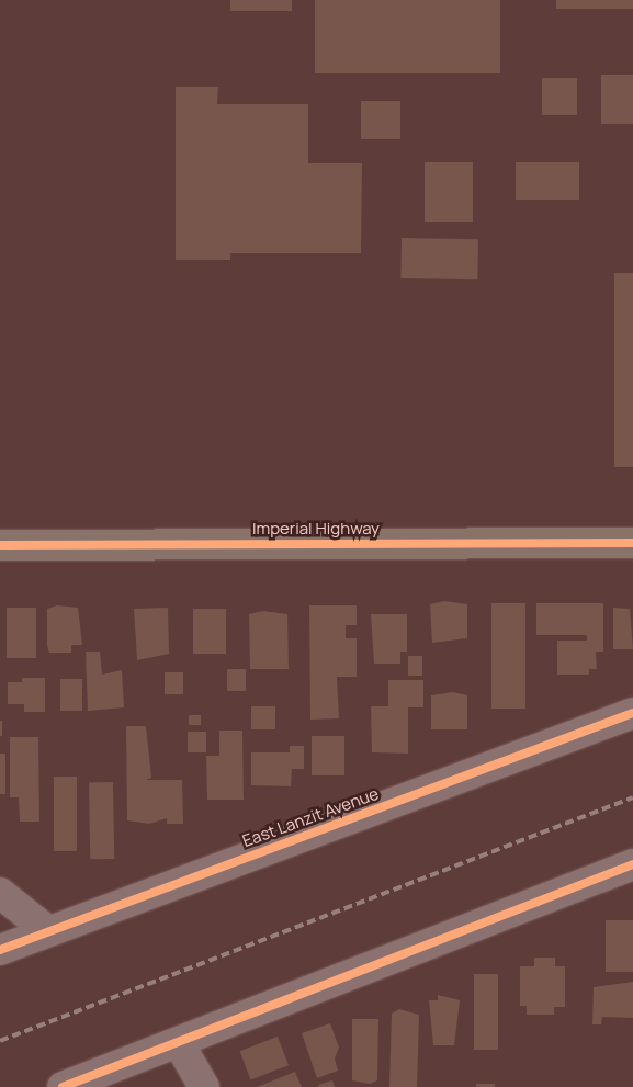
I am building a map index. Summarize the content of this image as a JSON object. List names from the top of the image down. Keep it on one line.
{"streets":{"main road":["Imperial Highway"],"street":["East Lanzit Avenue"]}}
